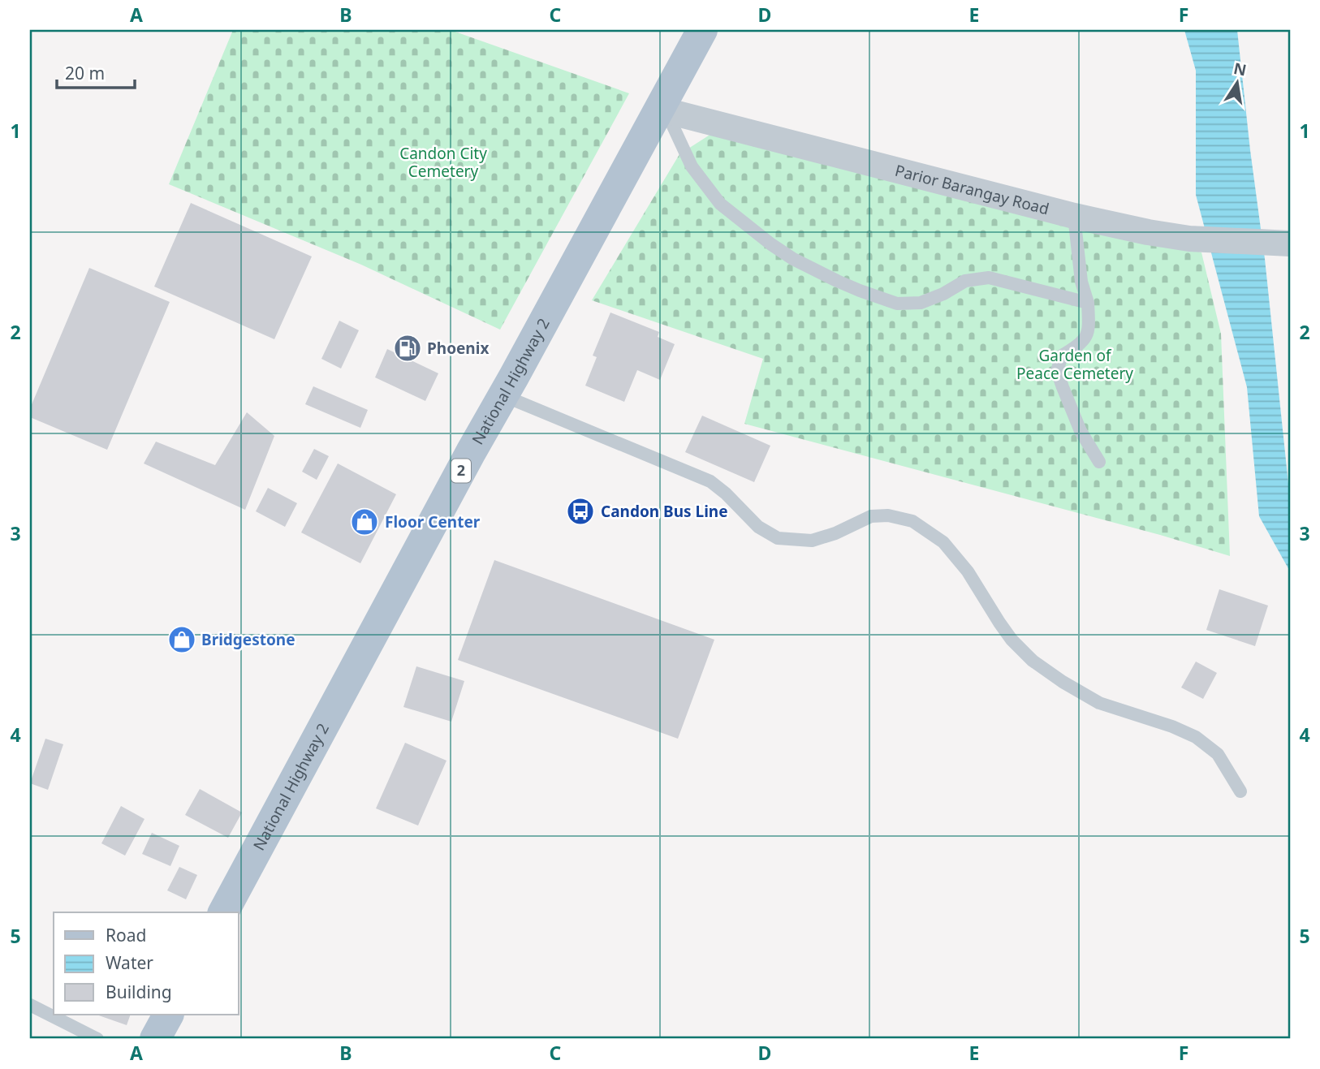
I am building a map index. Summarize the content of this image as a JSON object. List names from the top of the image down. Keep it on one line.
{"streets":{"main road":["National Highway 2","2"],"street":["Parior Barangay Road"]},"crossings":[["Parior Barangay Road","National Highway 2"]],"parks":["Candon City Cemetery","Garden of Peace Cemetery"],"places":{"fuel station":["Phoenix"],"bus stop":["Candon Bus Line"],"shop":["Floor Center","Bridgestone"]},"legend":["Road","Water","Building"],"scale_bar":"20 m","north":"top","grid":{"columns":["A","B","C","D","E","F"],"rows":["1","2","3","4","5"]}}
